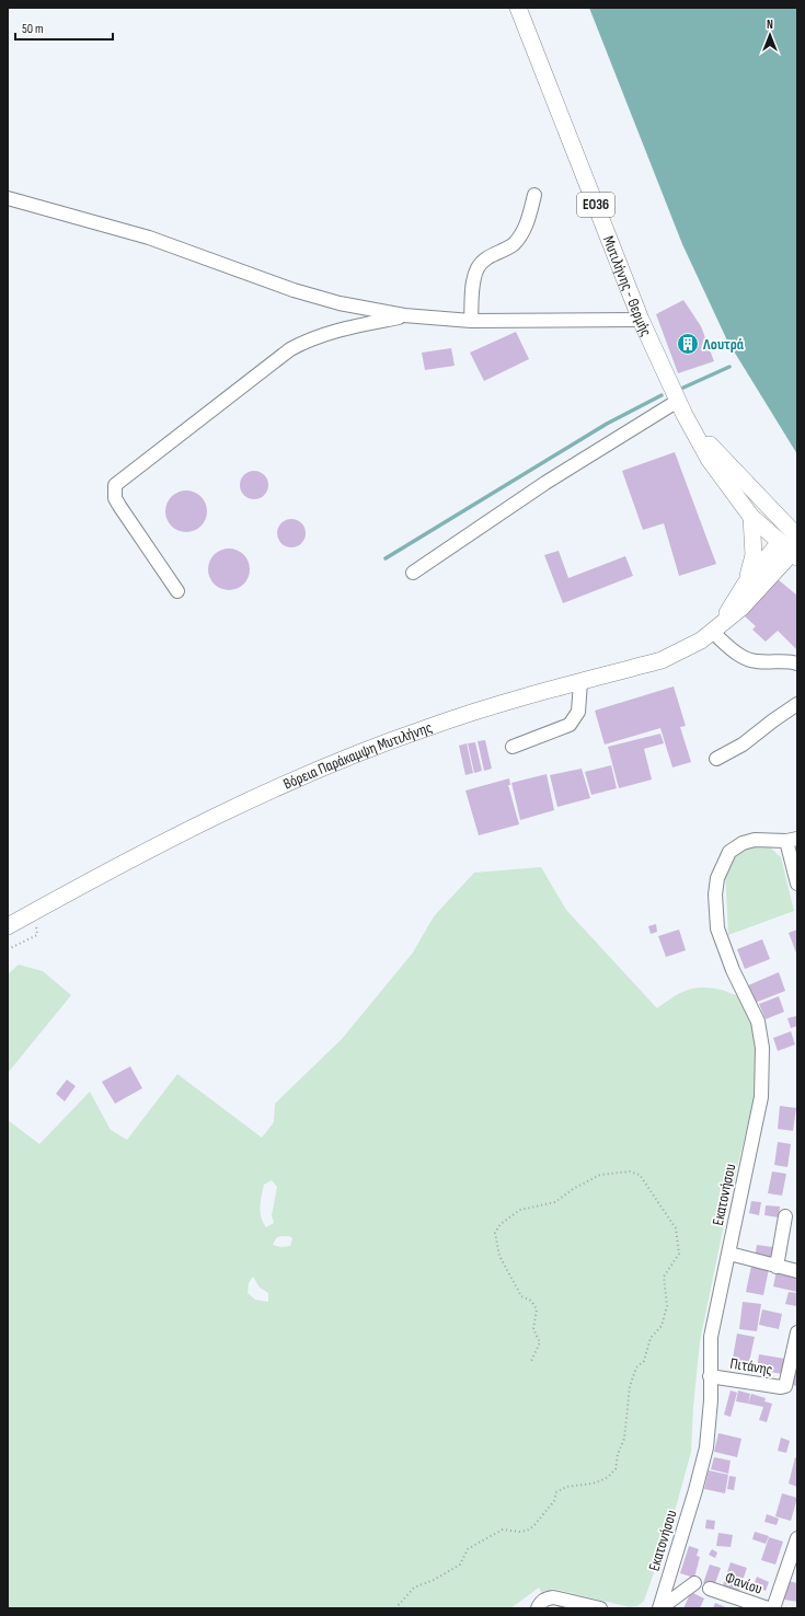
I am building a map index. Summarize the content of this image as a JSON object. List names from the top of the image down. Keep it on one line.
{"streets":{"main road":["ΕΟ36","Μυτιλήνης - Θερμής","Βόρεια Παράκαμψη Μυτιλήνης"],"street":["Εκατονήσου","Πιτάνης","Φανίου"]},"crossings":[["Μυτιλήνης - Θερμής","Βόρεια Παράκαμψη Μυτιλήνης"],["Εκατονήσου","Πιτάνης"]],"places":{"building":["Λουτρά"]},"scale_bar":"50 m","north":"top"}
